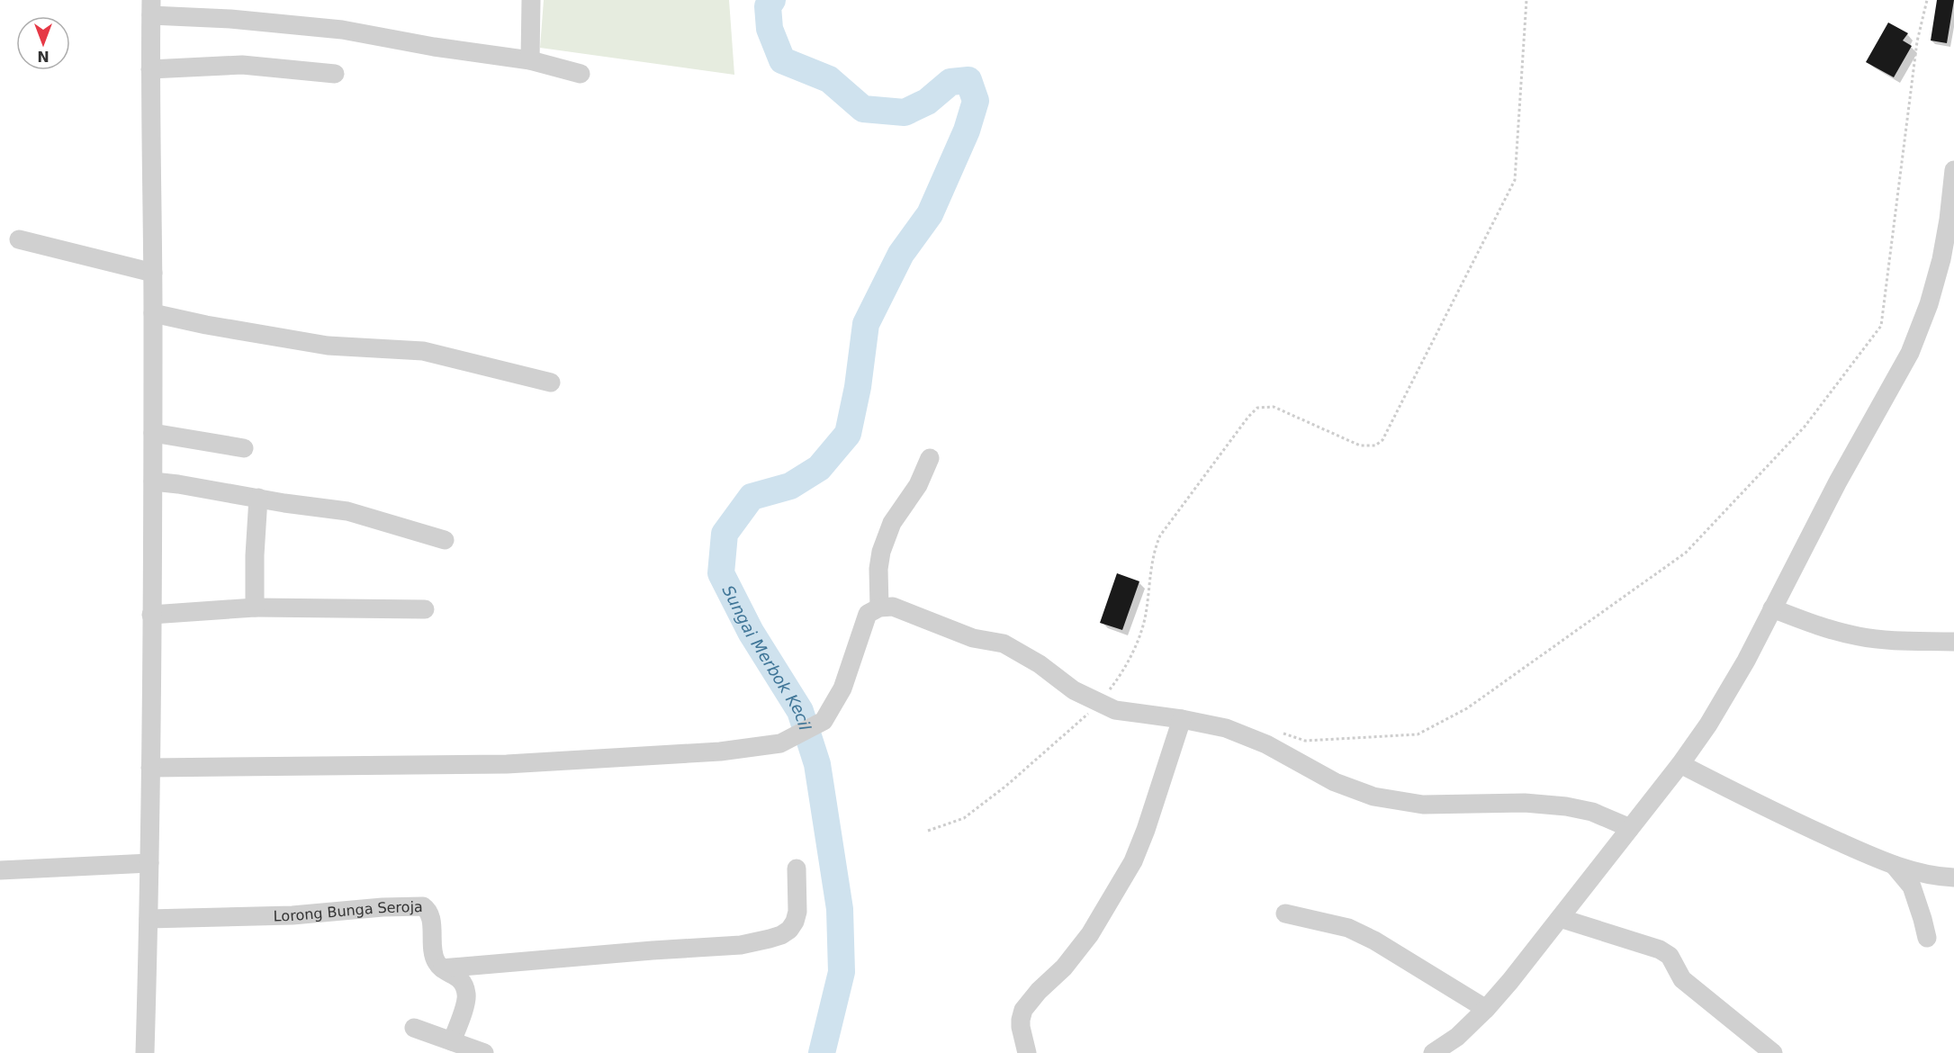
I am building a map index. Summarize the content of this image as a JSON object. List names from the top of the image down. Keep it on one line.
{"streets":{"street":["Lorong Bunga Seroja"]},"water":["Sungai Merbok Kecil"],"north":"bottom"}
